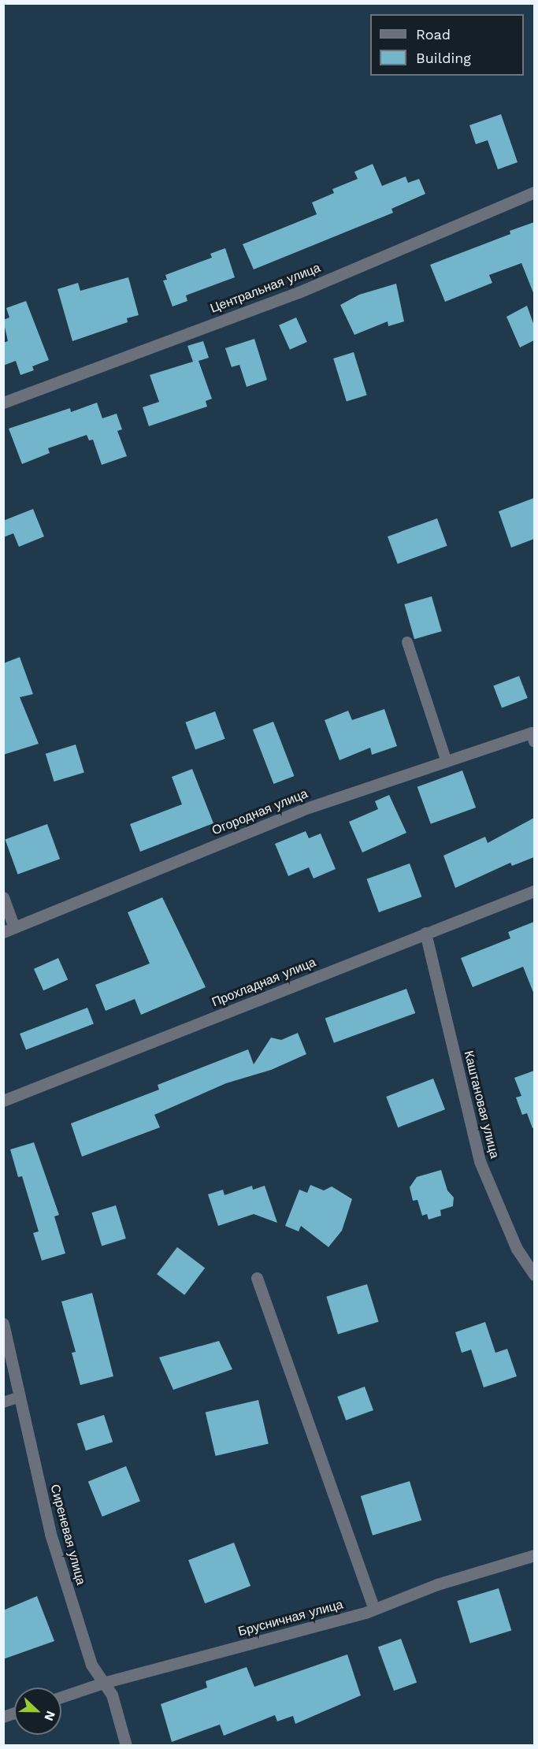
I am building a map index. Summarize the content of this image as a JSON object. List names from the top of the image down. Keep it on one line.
{"streets":{"street":["Центральная улица","Огородная улица","Прохладная улица","Каштановая улица","Сиреневая улица","Брусничная улица"]},"crossings":[["Прохладная улица","Каштановая улица"],["Сиреневая улица","Брусничная улица"]],"legend":["Road","Building"],"north":"right"}
